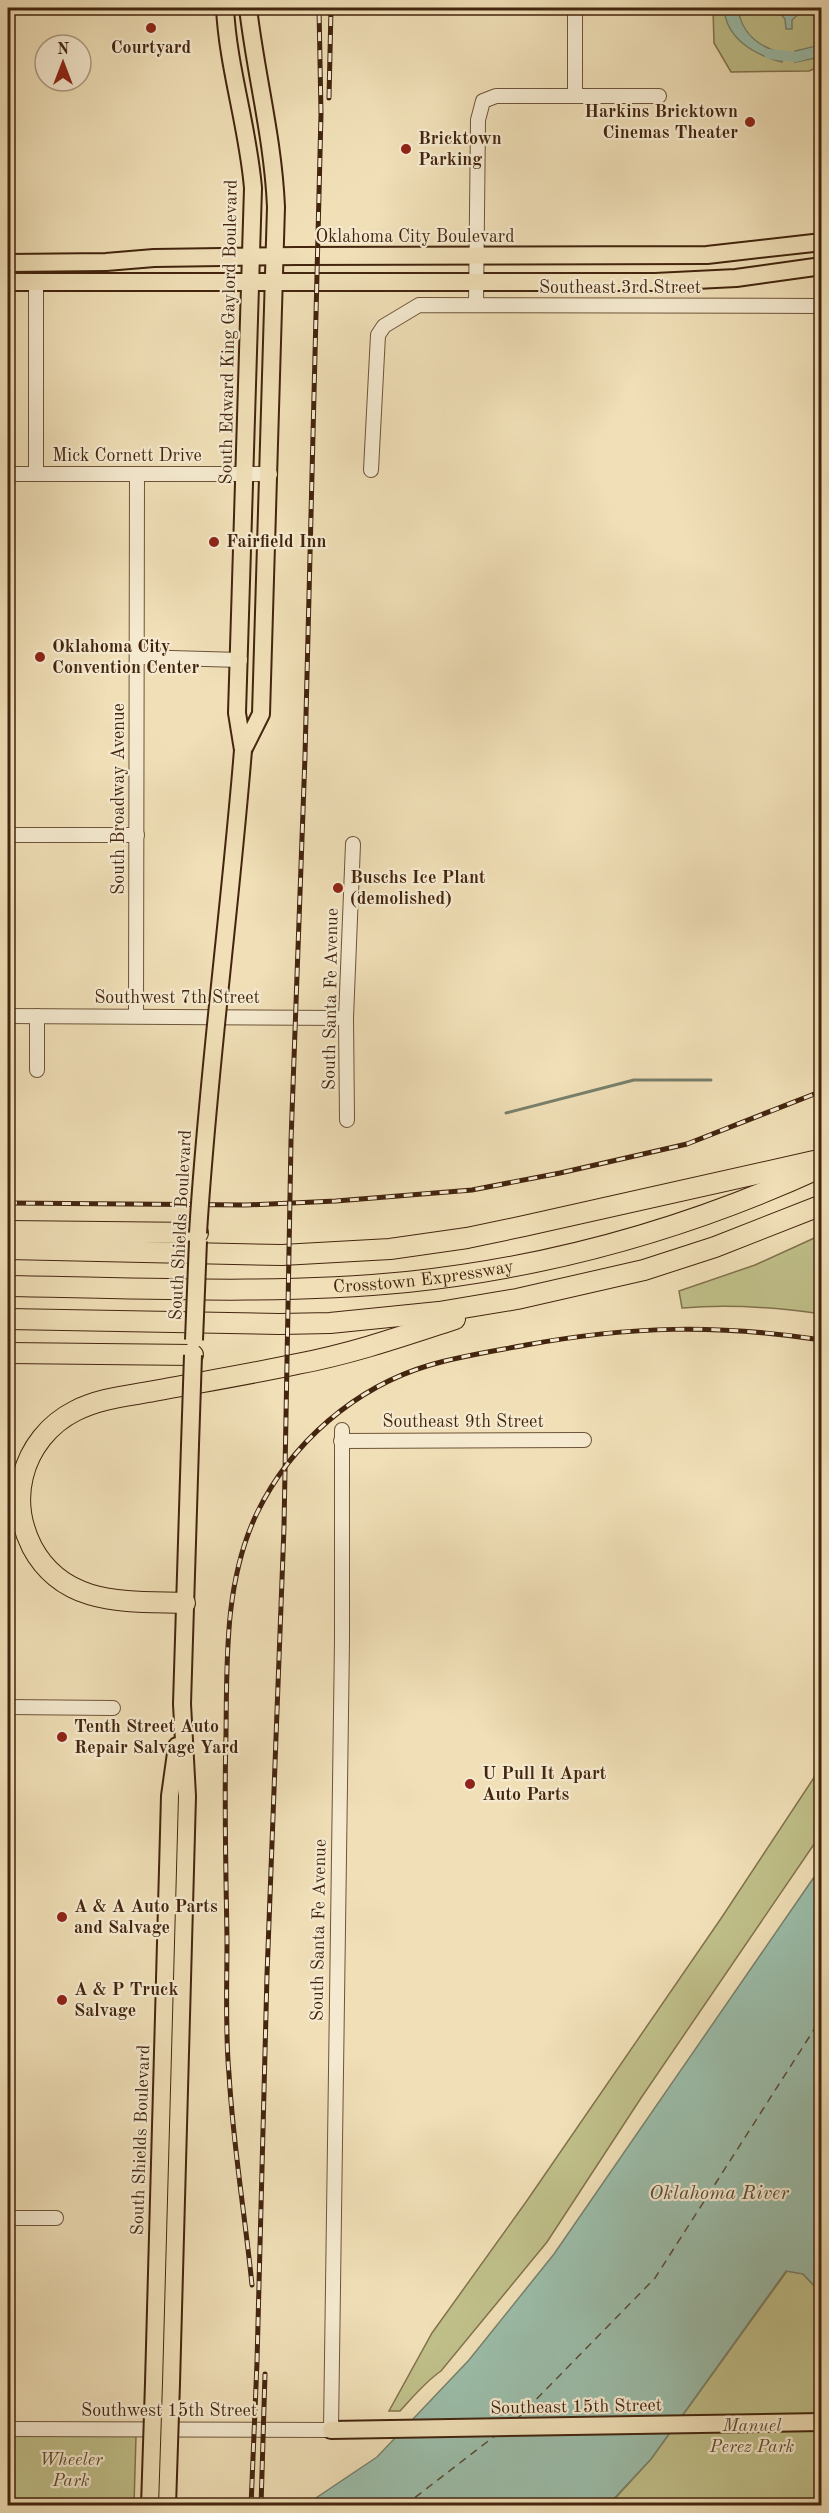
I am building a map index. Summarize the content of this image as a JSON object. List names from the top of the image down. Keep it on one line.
{"streets":{"highway":["Crosstown Expressway"],"main road":["Oklahoma City Boulevard","South Edward King Gaylord Boulevard","South Shields Boulevard","Southeast 15th Street"],"street":["Southeast 3rd Street","Mick Cornett Drive","South Broadway Avenue","Southwest 7th Street","South Santa Fe Avenue","Southeast 9th Street","Southwest 15th Street"]},"crossings":[["Oklahoma City Boulevard","South Edward King Gaylord Boulevard"],["South Edward King Gaylord Boulevard","Mick Cornett Drive"],["South Edward King Gaylord Boulevard","South Shields Boulevard"],["Mick Cornett Drive","South Broadway Avenue"],["South Broadway Avenue","Southwest 7th Street"],["Southwest 7th Street","South Santa Fe Avenue"],["South Santa Fe Avenue","Southeast 9th Street"],["South Santa Fe Avenue","Southeast 15th Street"],["South Santa Fe Avenue","Southwest 15th Street"],["Southeast 15th Street","Southwest 15th Street"]],"water":["Oklahoma River"],"parks":["Manuel Perez Park","Wheeler Park"],"places":["Courtyard","Harkins Bricktown Cinemas Theater","Bricktown Parking","Fairfield Inn","Oklahoma City Convention Center","Buschs Ice Plant (demolished)","Tenth Street Auto Repair Salvage Yard","U Pull It Apart Auto Parts","A & A Auto Parts and Salvage","A & P Truck Salvage"],"north":"top"}
